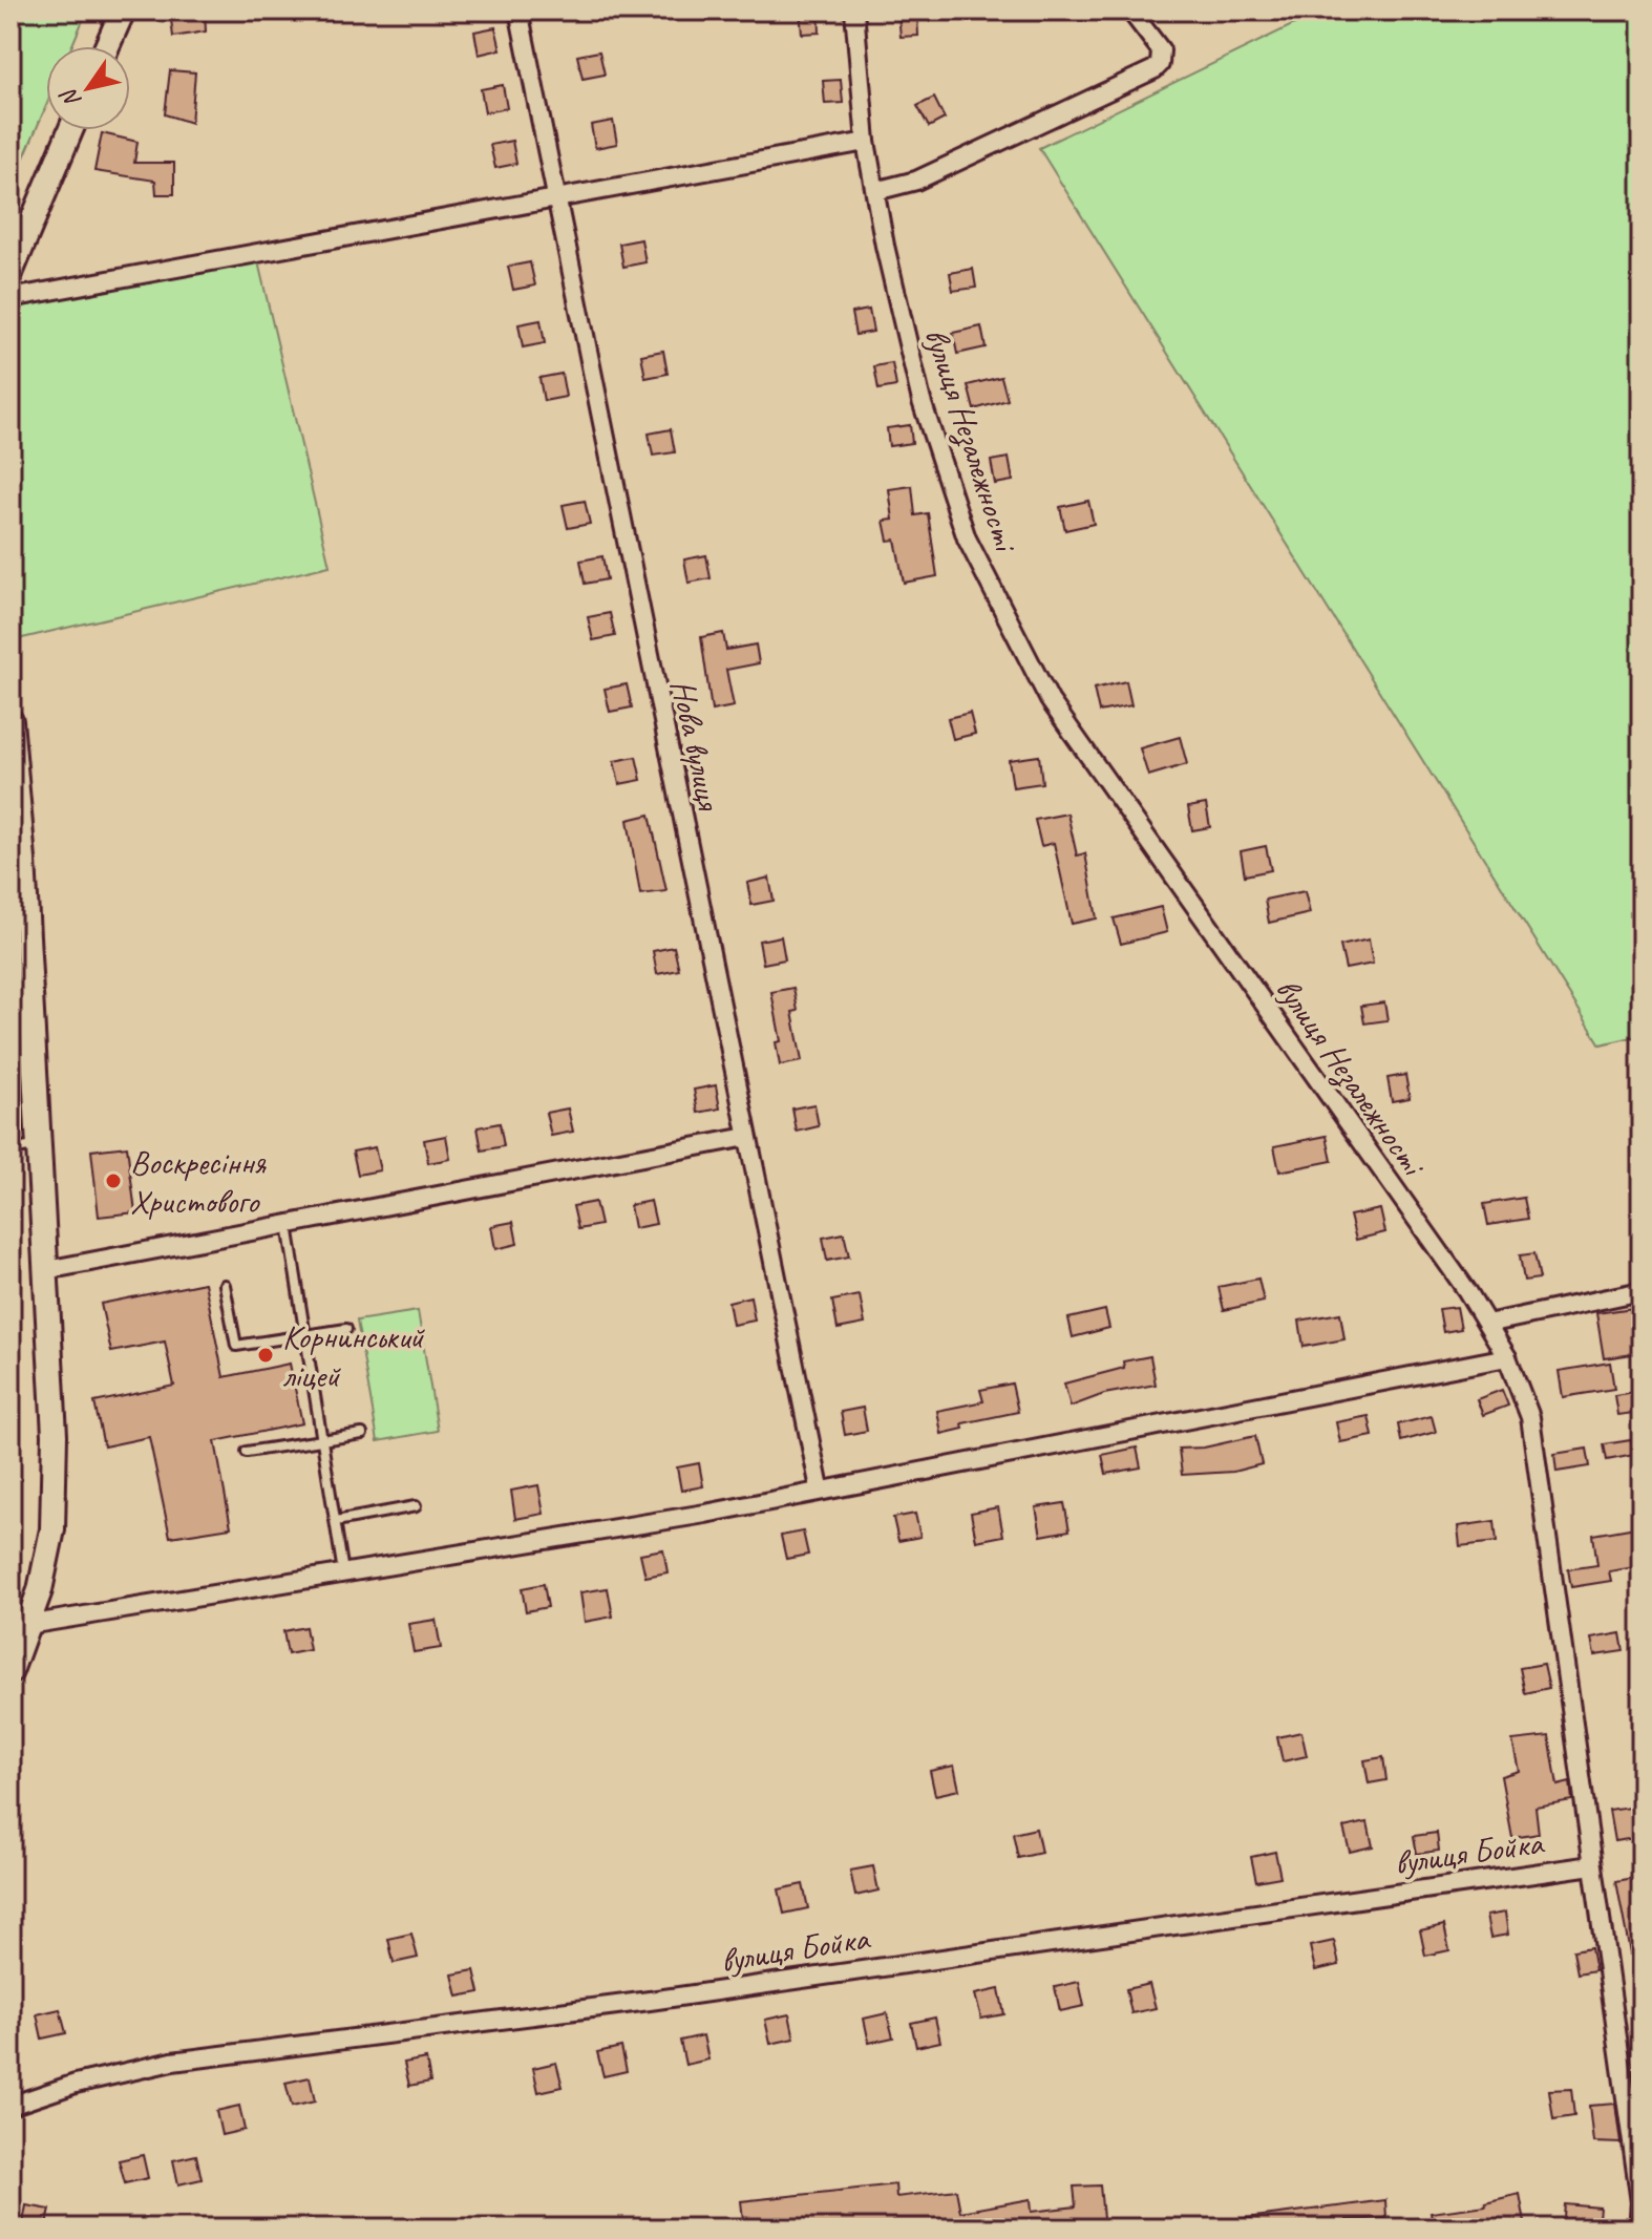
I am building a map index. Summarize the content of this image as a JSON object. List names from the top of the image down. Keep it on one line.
{"streets":{"street":["вулиця Незалежності","Нова вулиця","вулиця Бойка"]},"crossings":[["вулиця Незалежності","вулиця Бойка"]],"places":["Воскресіння Христового","Корнинський ліцей"],"north":"bottom left"}
